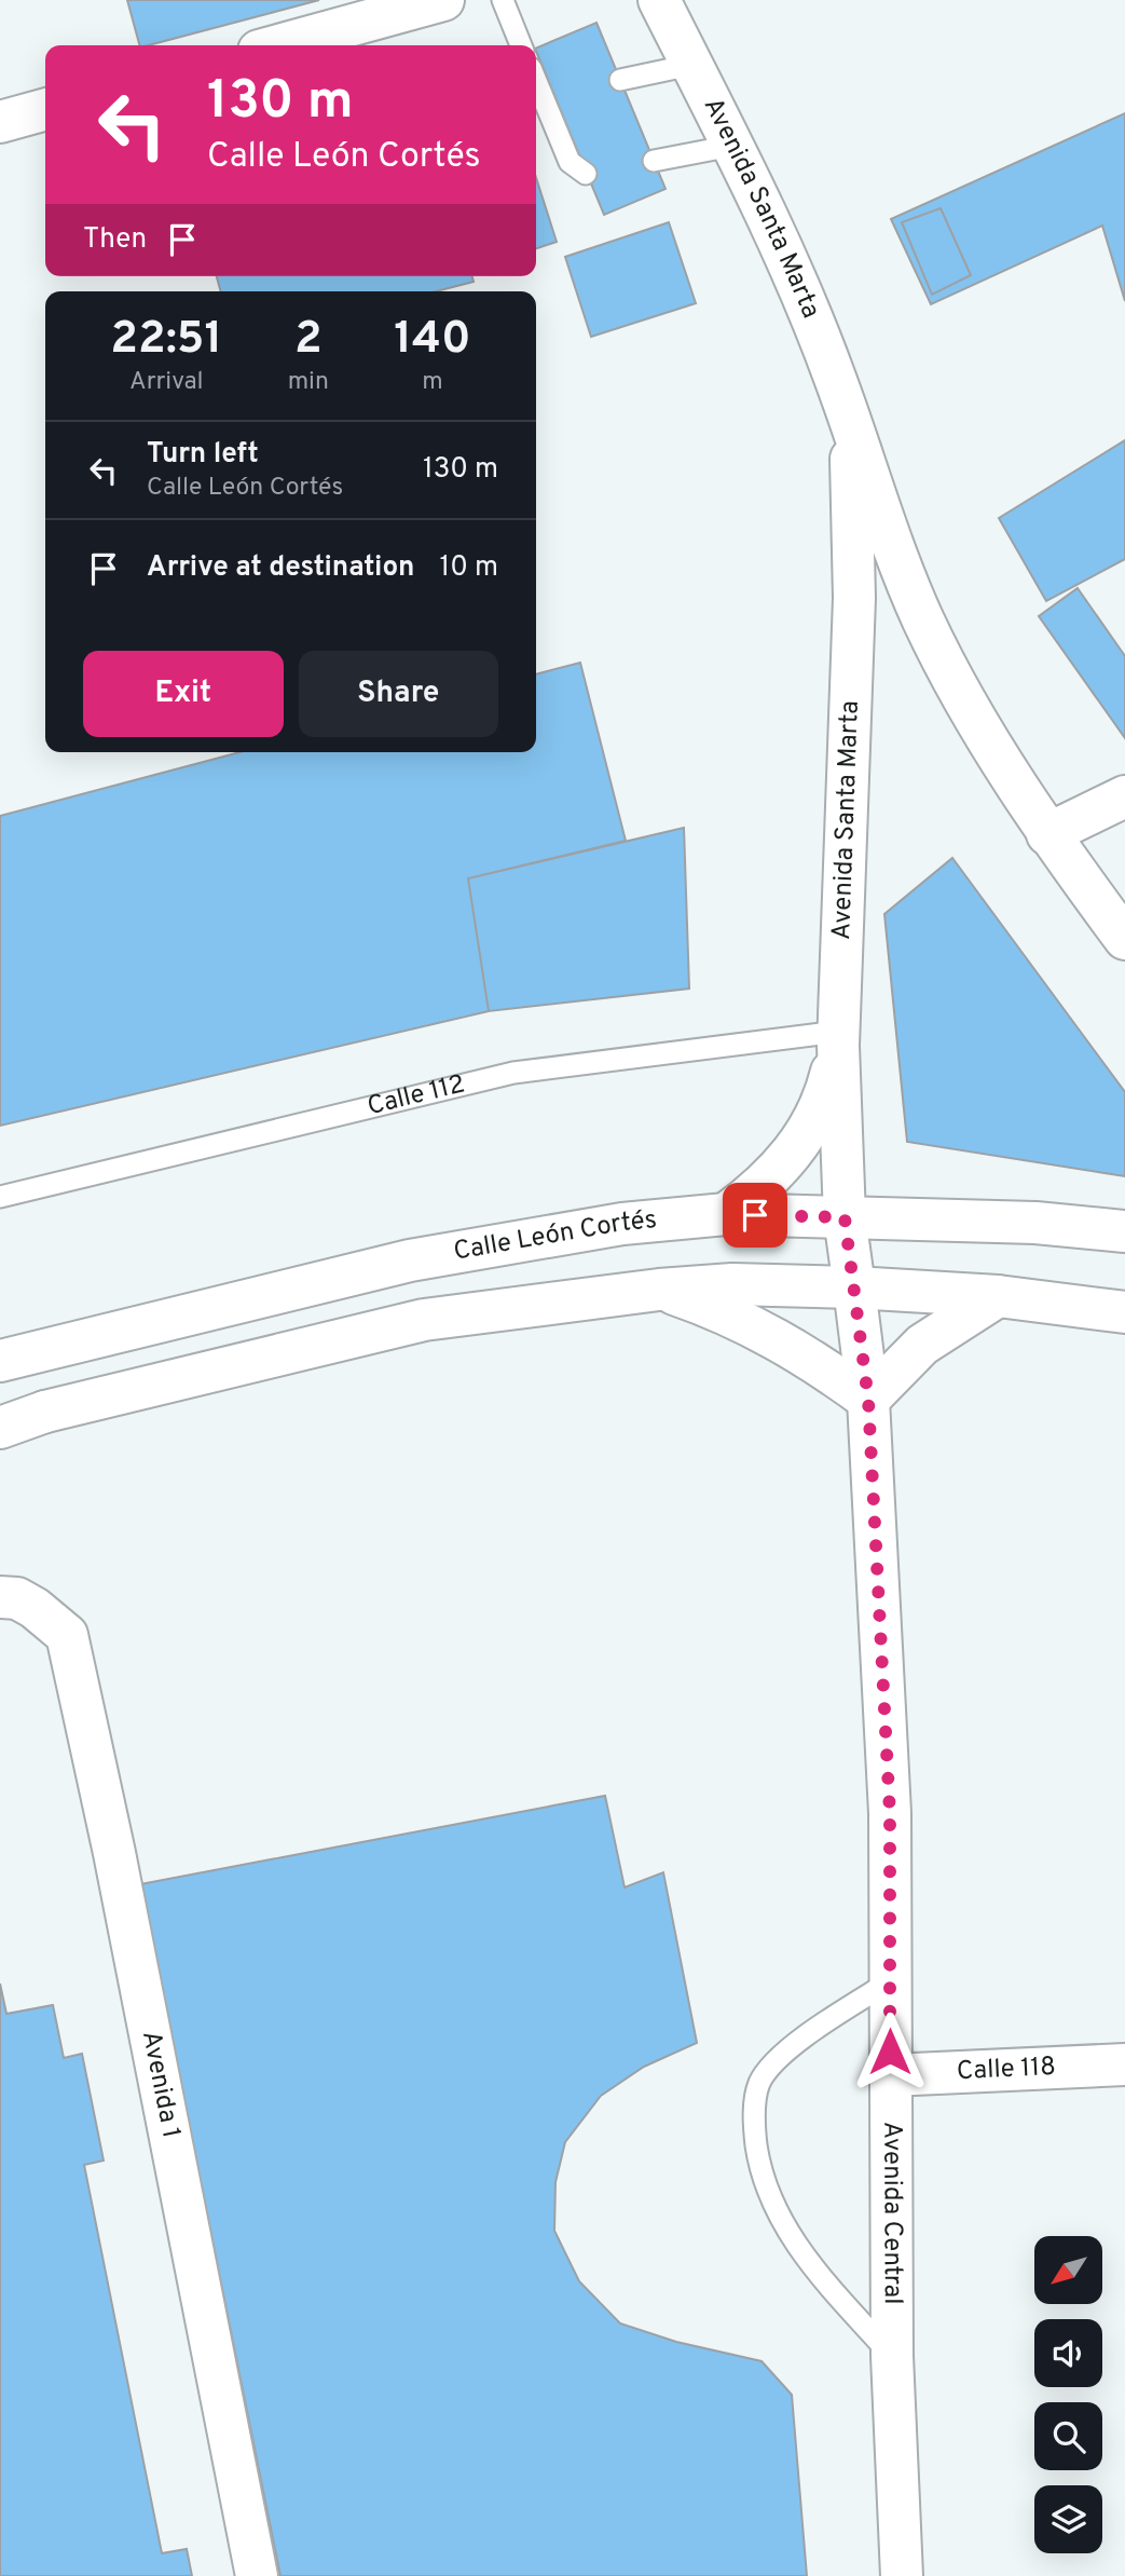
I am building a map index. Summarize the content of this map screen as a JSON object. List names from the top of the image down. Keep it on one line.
{"streets":{"main road":["Avenida Santa Marta","Calle León Cortés","Calle 118","Avenida 1","Avenida Central"],"lane":["Calle 112"]},"crossings":[["Avenida Santa Marta","Calle 112"],["Avenida Santa Marta","Calle León Cortés"],["Avenida Santa Marta","Avenida Central"],["Calle León Cortés","Avenida Central"],["Calle 118","Avenida Central"]],"north":"bottom left","page":{"turn":["130 m","Calle León Cortés"],"then":"Then","eta":["22:51","Arrival","2","min","140","m"],"list":[{"name":"Turn left","note":"Calle León Cortés","value":"130 m"},{"name":"Arrive at destination","value":"10 m"}],"buttons":["Exit","Share"]}}
